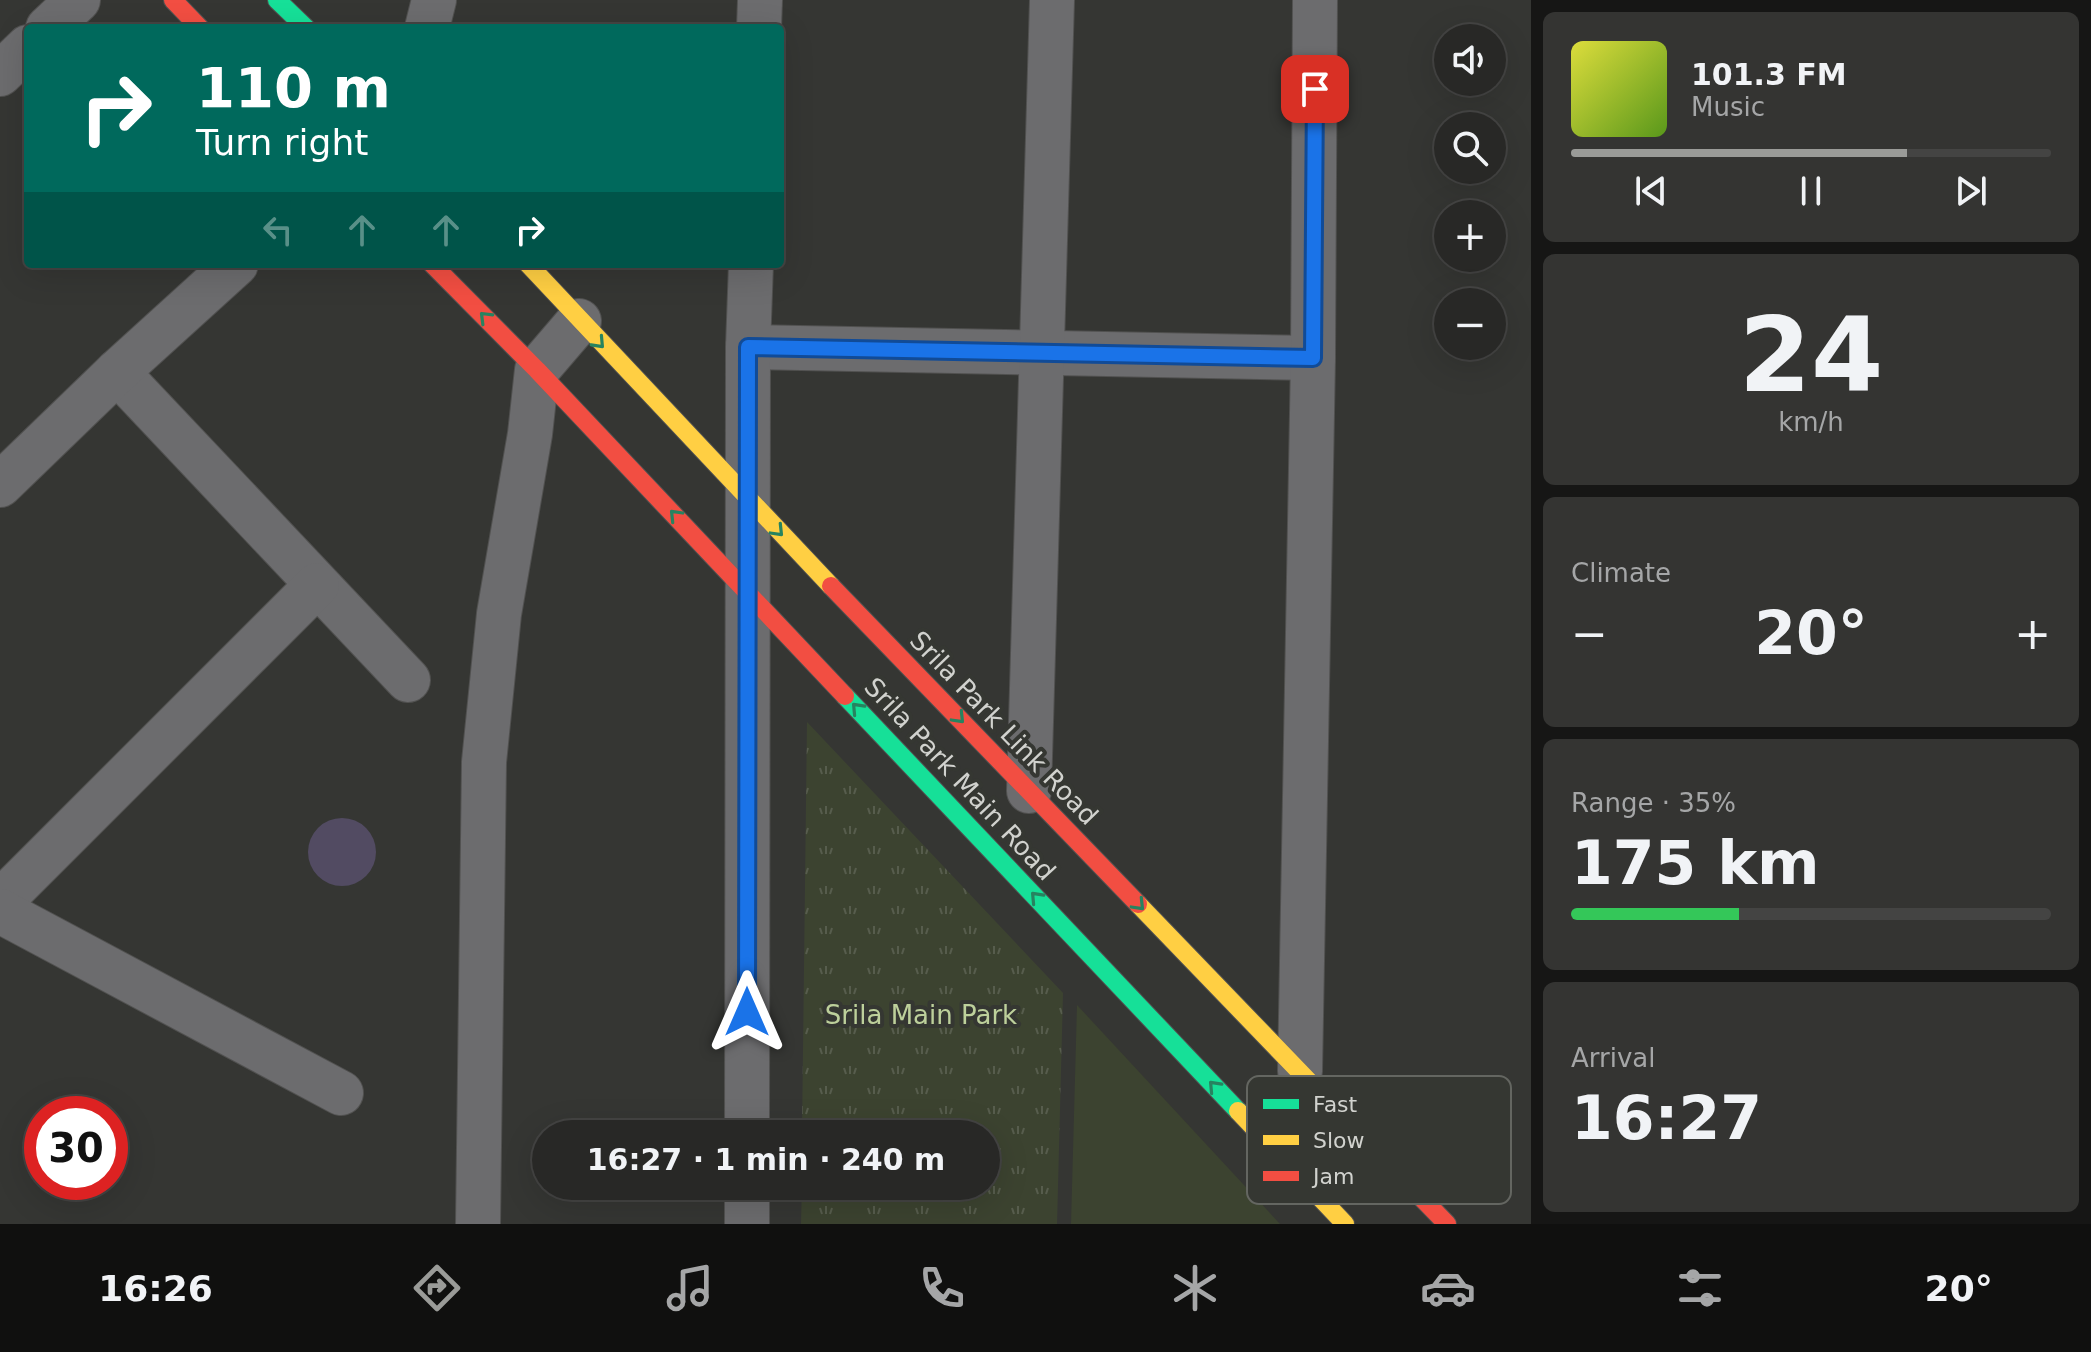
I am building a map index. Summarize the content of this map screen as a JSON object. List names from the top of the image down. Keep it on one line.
{"streets":{"street":["Srila Park Link Road","Srila Park Main Road"]},"one_way":["Srila Park Link Road","Srila Park Main Road"],"parks":["Srila Main Park"],"legend":["Fast","Slow","Jam"],"page":{"map_buttons":["+","−"],"turn":["110 m","Turn right"],"song":["101.3 FM","Music"],"tile":[["24","km/h"],"Climate",["Range · 35%","175 km"],["Arrival","16:27"]],"heat":["−","20°","+"],"limit":"30","trip":"16:27 · 1 min · 240 m","tabs":["16:26","20°"]}}
